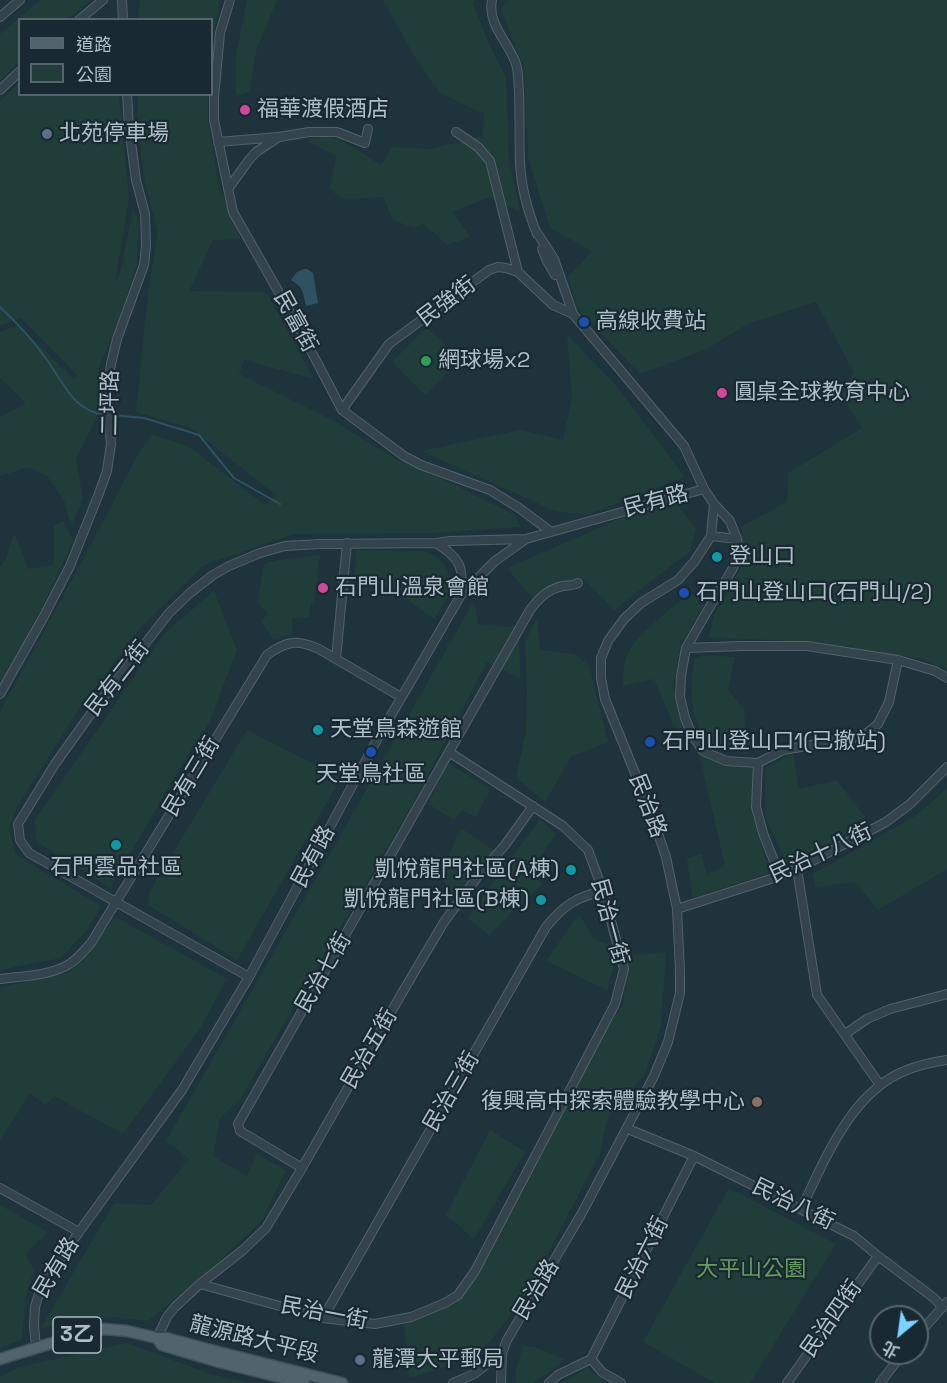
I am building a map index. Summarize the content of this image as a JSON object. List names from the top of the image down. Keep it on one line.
{"streets":{"main road":["3乙","龍源路大平段"],"street":["民強街","民富街","二坪路","民有路","民有二街","民有三街","民治路","民治十八街","民治一街","民治七街","民治五街","民治三街","民治八街","民治六街","民治四街"]},"crossings":[["民強街","民富街"],["民富街","民有路"],["民有路","民有二街"],["民有路","民有三街"],["民有路","龍源路大平段"],["民有二街","民有三街"],["民治路","民治十八街"],["民治路","民治八街"],["民治一街","民治七街"],["民治一街","民治五街"],["民治一街","民治三街"],["民治七街","民治五街"],["民治八街","民治六街"],["民治八街","民治四街"]],"parks":["大平山公園"],"places":["福華渡假酒店","北苑停車場","高線收費站","網球場x2","圓桌全球教育中心","登山口","石門山溫泉會館","石門山登山口(石門山/2)","天堂鳥森遊館","石門山登山口1(已撤站)","天堂鳥社區","石門雲品社區","凱悅龍門社區(A棟)","凱悅龍門社區(B棟)","復興高中探索體驗教學中心","龍潭大平郵局"],"legend":["道路","公園"],"north":"bottom left"}
